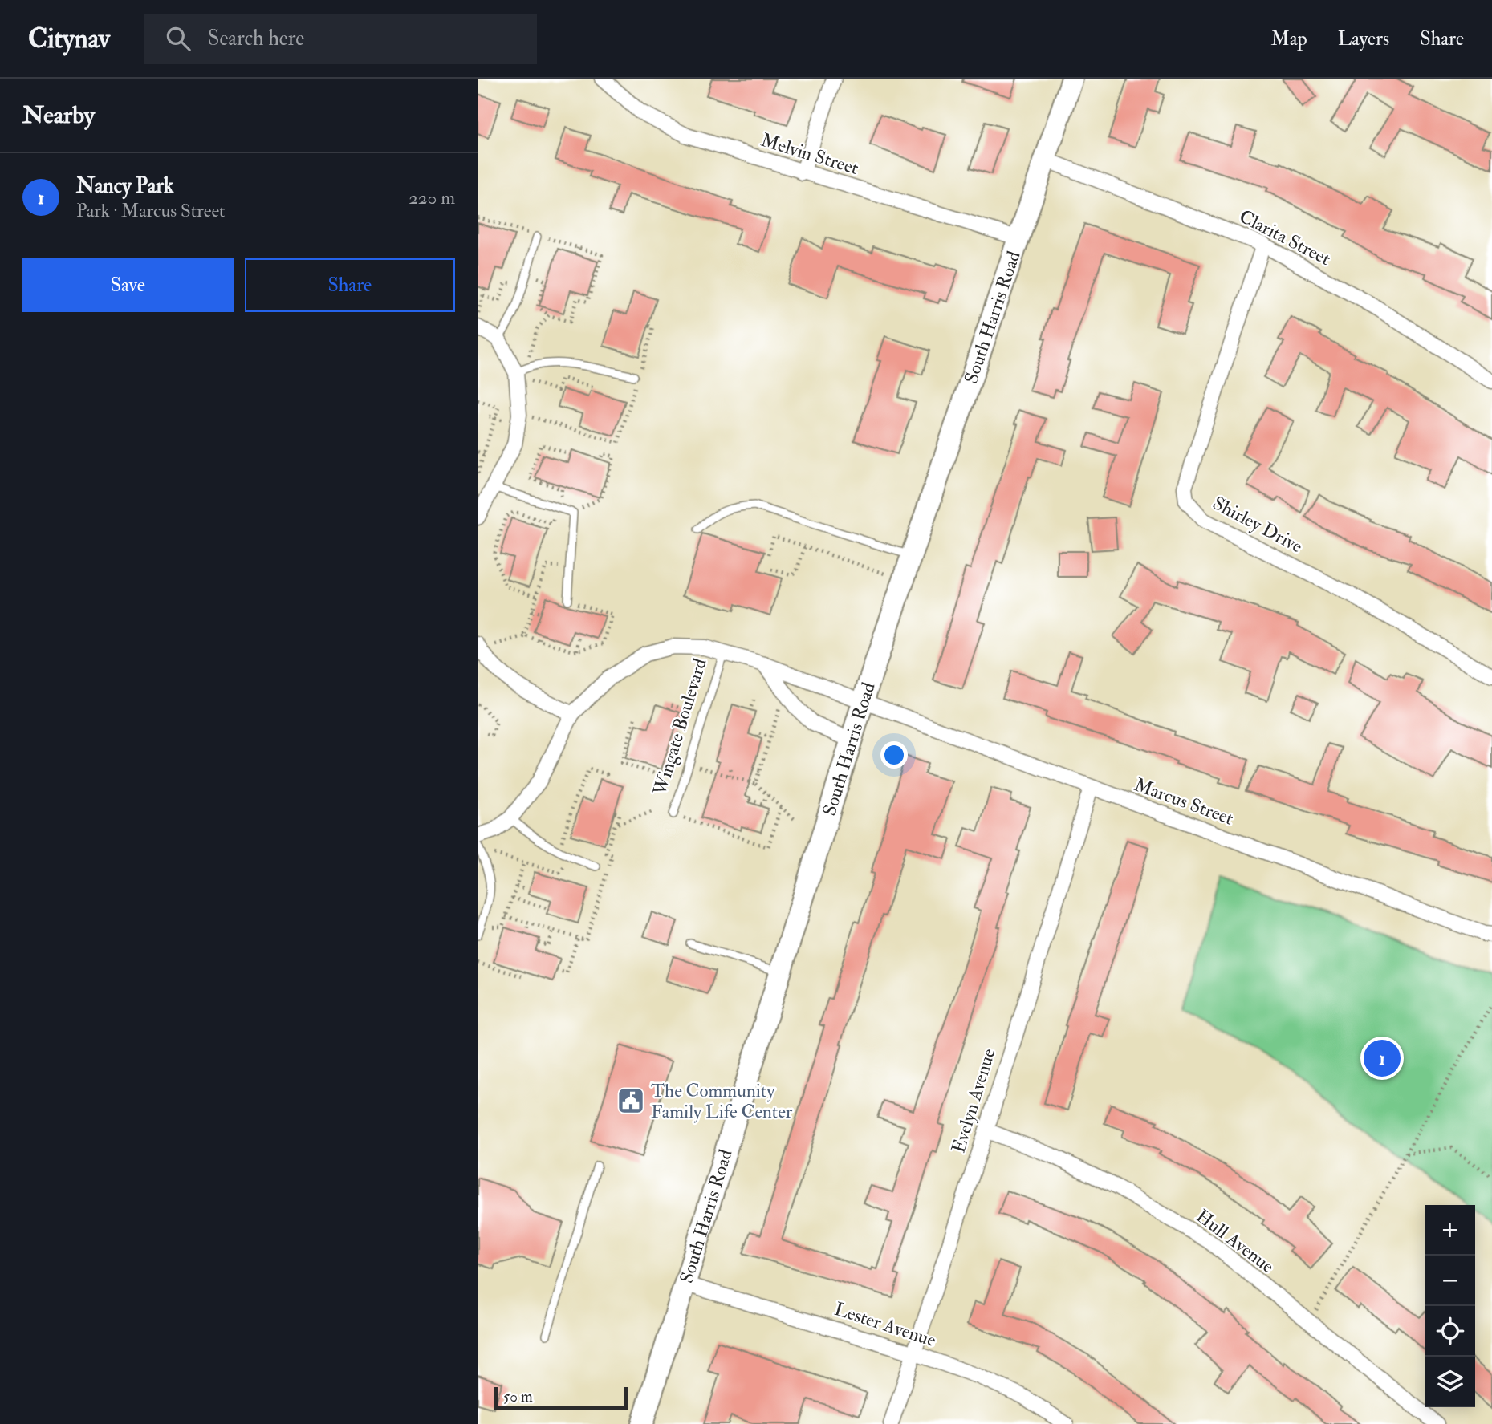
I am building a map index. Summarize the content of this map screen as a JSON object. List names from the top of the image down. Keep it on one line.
{"streets":{"main road":["South Harris Road"],"street":["Melvin Street","Clarita Street","Shirley Drive","Wingate Boulevard","Marcus Street","Evelyn Avenue","Hull Avenue","Lester Avenue"]},"crossings":[["Melvin Street","South Harris Road"],["Clarita Street","South Harris Road"],["Clarita Street","Shirley Drive"],["South Harris Road","Wingate Boulevard"],["South Harris Road","Marcus Street"],["South Harris Road","Lester Avenue"],["Wingate Boulevard","Marcus Street"],["Marcus Street","Evelyn Avenue"],["Evelyn Avenue","Hull Avenue"],["Evelyn Avenue","Lester Avenue"]],"places":{"public building":["The Community Family Life Center"]},"scale_bar":"50 m","page":{"header":"Citynav","search":"Search here","nav":["Map","Layers","Share"],"heading":"Nearby","list":[{"mark":"1","name":"Nancy Park","note":"Park · Marcus Street","value":"220 m"}],"buttons":["Save","Share"],"pins":"1","map_buttons":["+","−"],"scale":"50 m"}}
